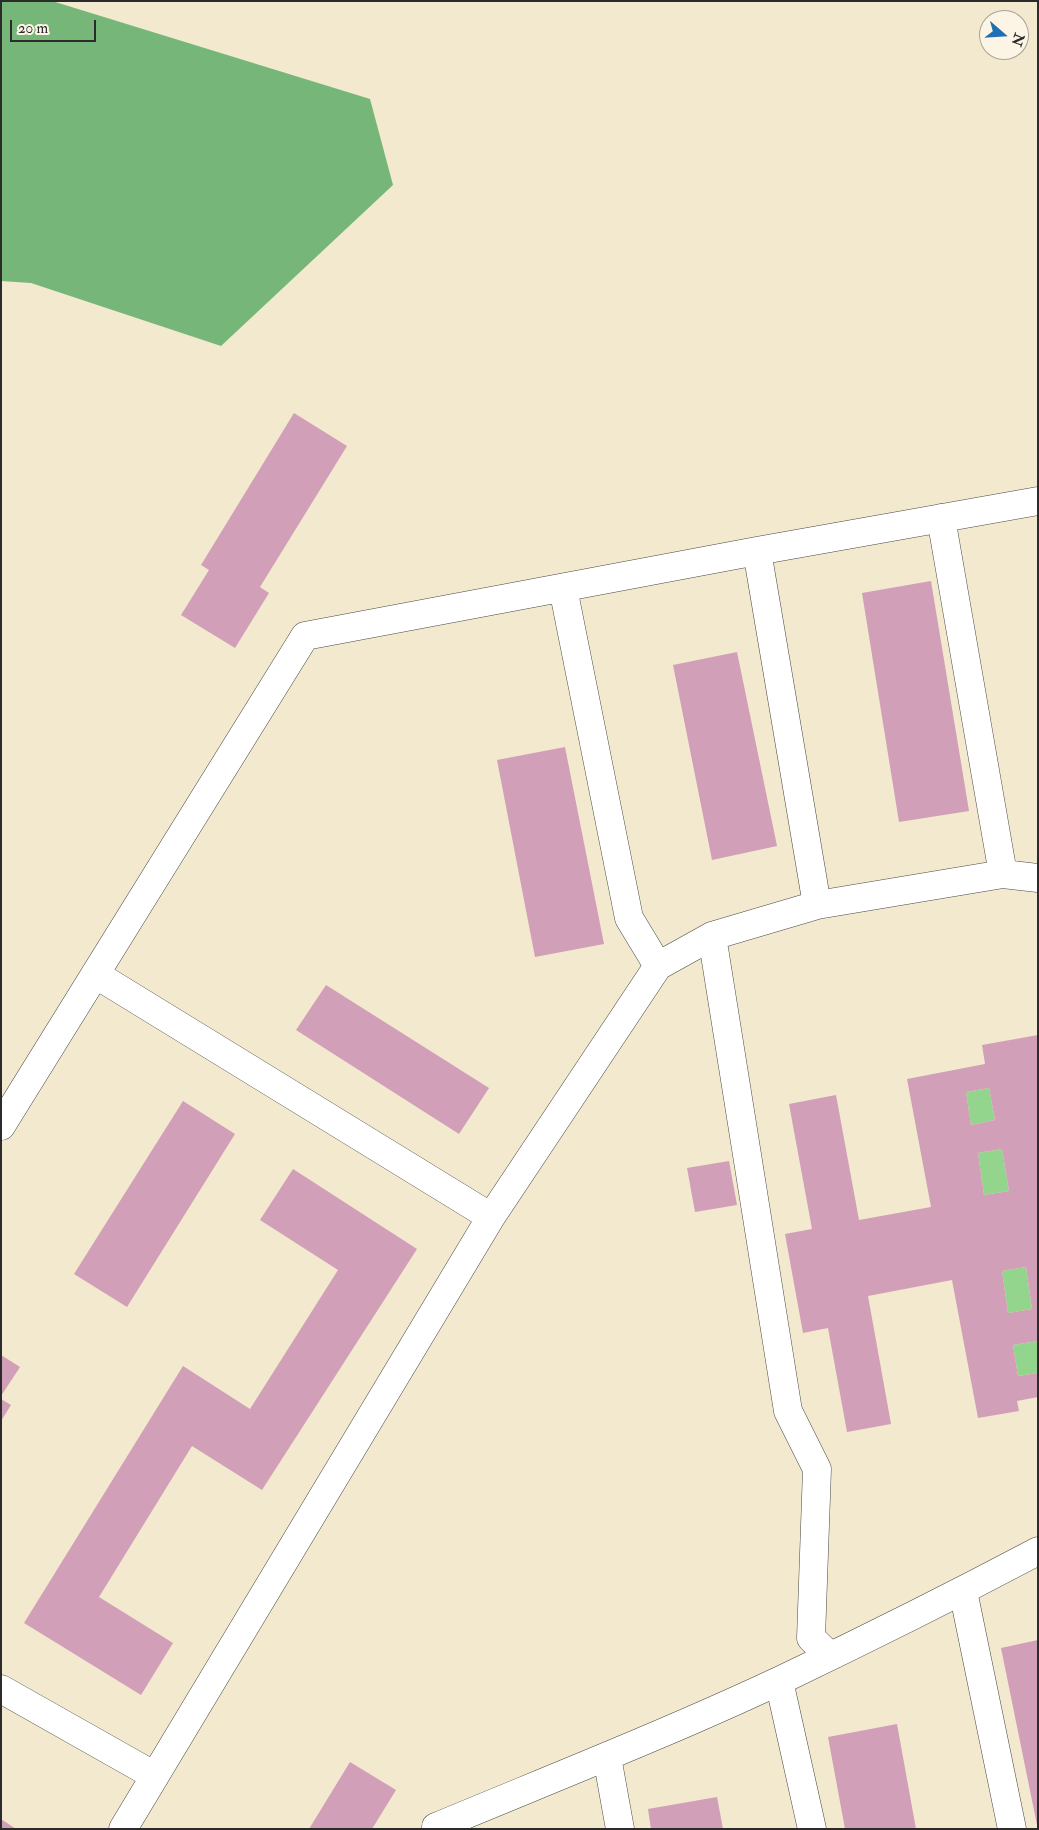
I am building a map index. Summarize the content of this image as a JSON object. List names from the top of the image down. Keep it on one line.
{"scale_bar":"20 m","north":"right"}
